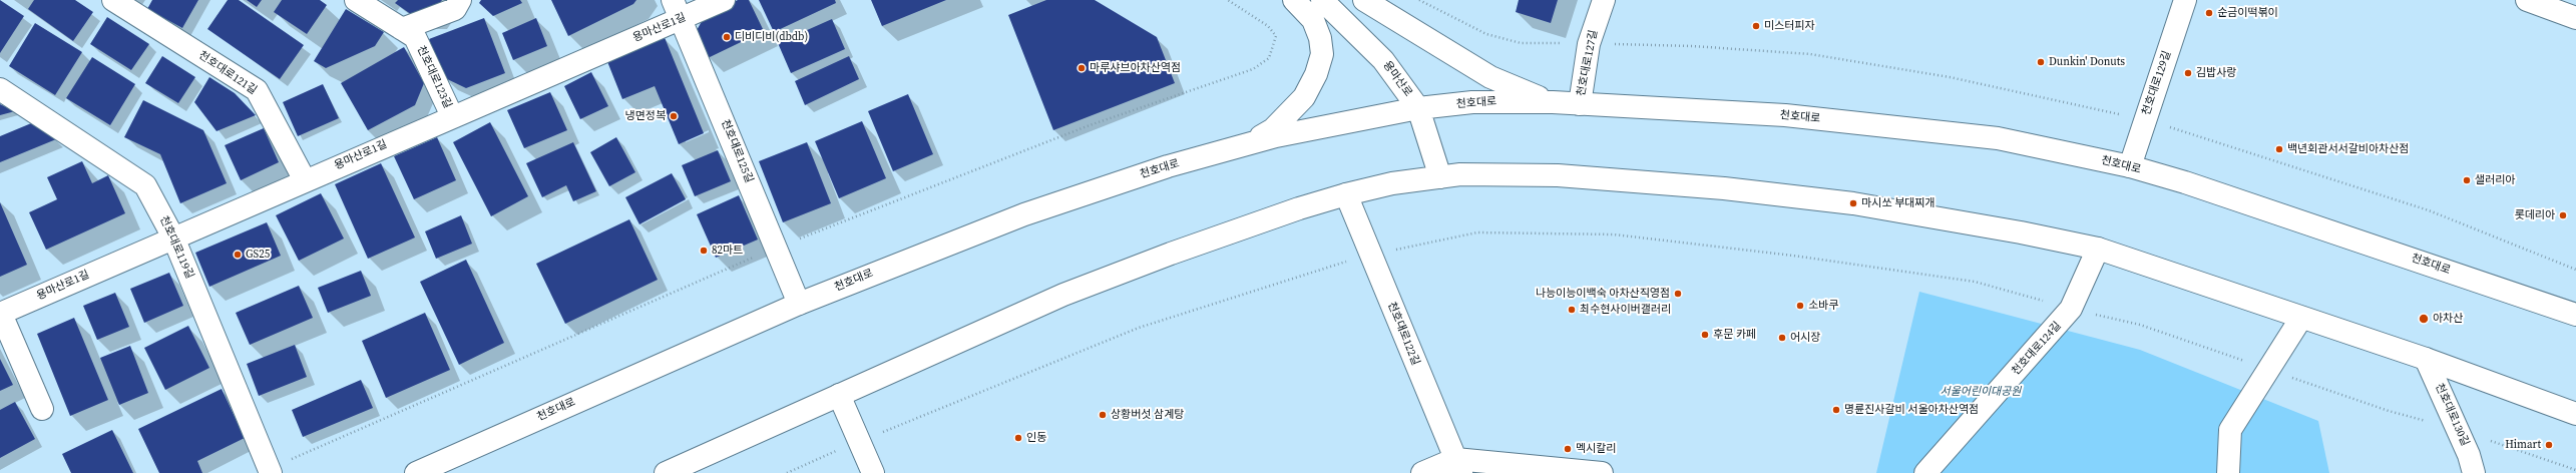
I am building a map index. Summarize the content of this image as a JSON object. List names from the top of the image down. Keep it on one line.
{"streets":{"main road":["용마산로1길","천호대로127길","천호대로121길","천호대로123길","용마산로","천호대로129길","천호대로","천호대로125길","천호대로119길","천호대로122길","천호대로124길","천호대로130길"]},"crossings":[["용마산로1길","천호대로121길"],["용마산로1길","천호대로123길"],["용마산로1길","천호대로125길"],["용마산로1길","천호대로119길"],["천호대로127길","천호대로"],["용마산로","천호대로"],["천호대로129길","천호대로"],["천호대로","천호대로125길"]],"parks":["서울어린이대공원"],"places":["순금이떡볶이","미스터피자","디비디비(dbdb)","Dunkin' Donuts","마루샤브아차산역점","김밥사랑","냉면정복","백년회관서서갈비아차산점","샐러리아","마시쏘 부대찌개","롯데리아","82마트","GS25","나능이능이백숙 아차산직영점","소바쿠","최수현사이버갤러리","아차산","후문 카페","어시장","명륜진사갈비 서울아차산역점","상황버섯 삼계탕","인동","Himart","멕시칼리"]}
